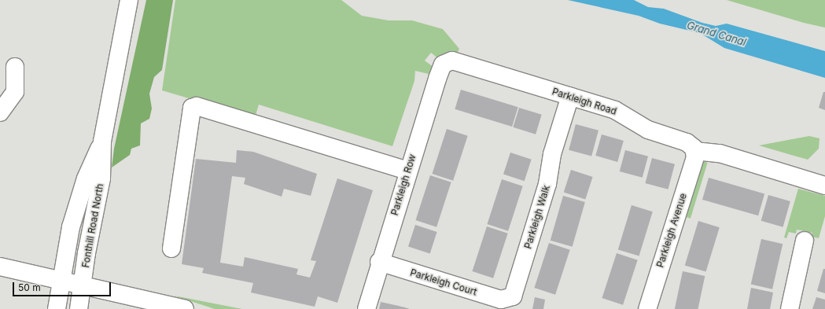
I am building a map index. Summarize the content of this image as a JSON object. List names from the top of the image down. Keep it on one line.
{"streets":{"street":["Parkleigh Road","Parkleigh Row","Parkleigh Walk","Fonthill Road North","Parkleigh Avenue","Parkleigh Court"]},"crossings":[["Parkleigh Road","Parkleigh Row"],["Parkleigh Road","Parkleigh Walk"],["Parkleigh Road","Parkleigh Avenue"],["Parkleigh Row","Parkleigh Court"],["Parkleigh Walk","Parkleigh Court"]],"water":["Grand Canal"],"scale_bar":"50 m"}
